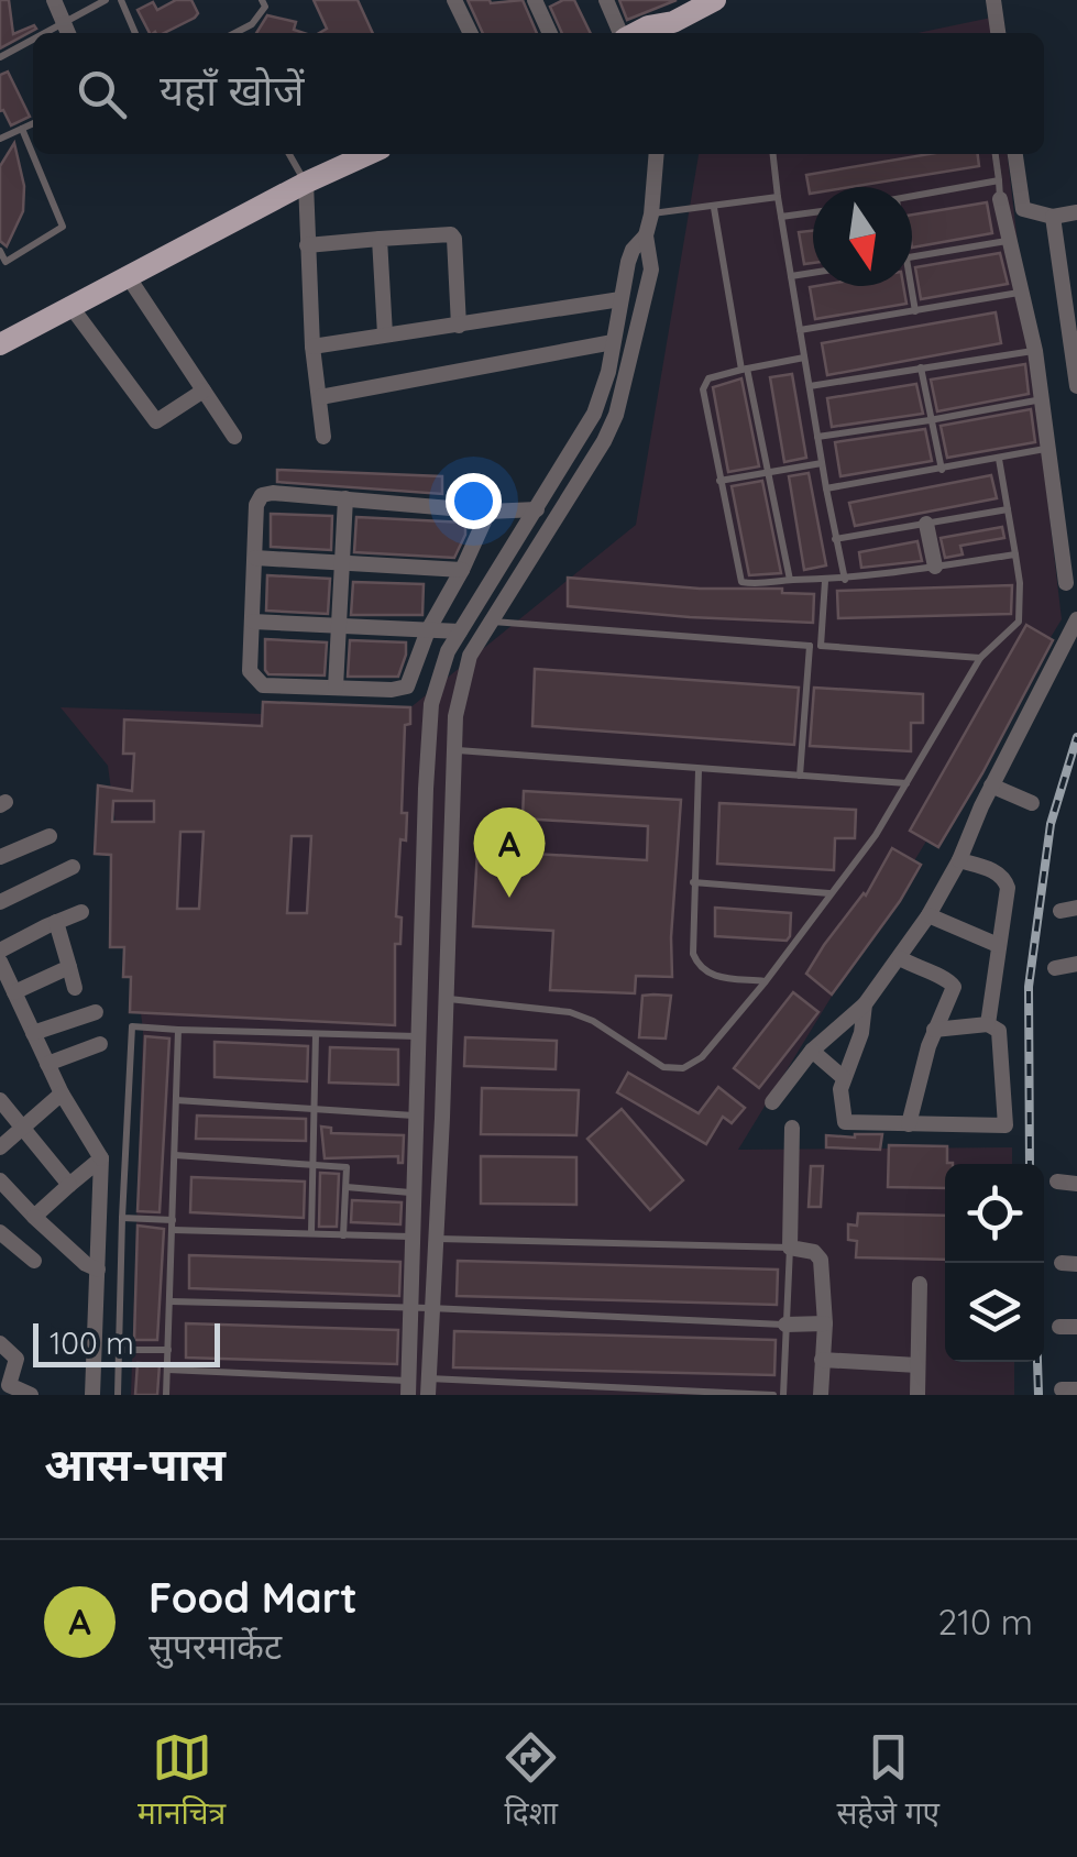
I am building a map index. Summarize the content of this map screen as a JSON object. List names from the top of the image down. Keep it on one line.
{"scale_bar":"100 m","north":"bottom","page":{"search":"यहाँ खोजें","pins":"A","scale":"100 m","heading":"आस-पास","list":[{"mark":"A","name":"Food Mart","note":"सुपरमार्केट","value":"210 m"}],"nav":["मानचित्र","दिशा","सहेजे गए"]}}
